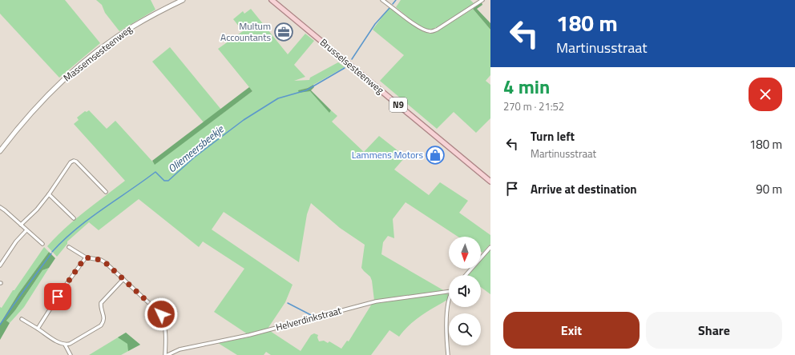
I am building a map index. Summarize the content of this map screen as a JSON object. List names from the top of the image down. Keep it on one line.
{"streets":{"main road":["Massemsesteenweg","Brusselsesteenweg","N9"],"street":["Helverdinkstraat"]},"water":["Oliemeersbeekje"],"places":{"office":["Multum Accountants"],"shop":["Lammens Motors"]},"north":"bottom","page":{"turn":["180 m","Martinusstraat"],"heading":["4 min","270 m · 21:52"],"list":[{"name":"Turn left","note":"Martinusstraat","value":"180 m"},{"name":"Arrive at destination","value":"90 m"}],"buttons":["Exit","Share"]}}
